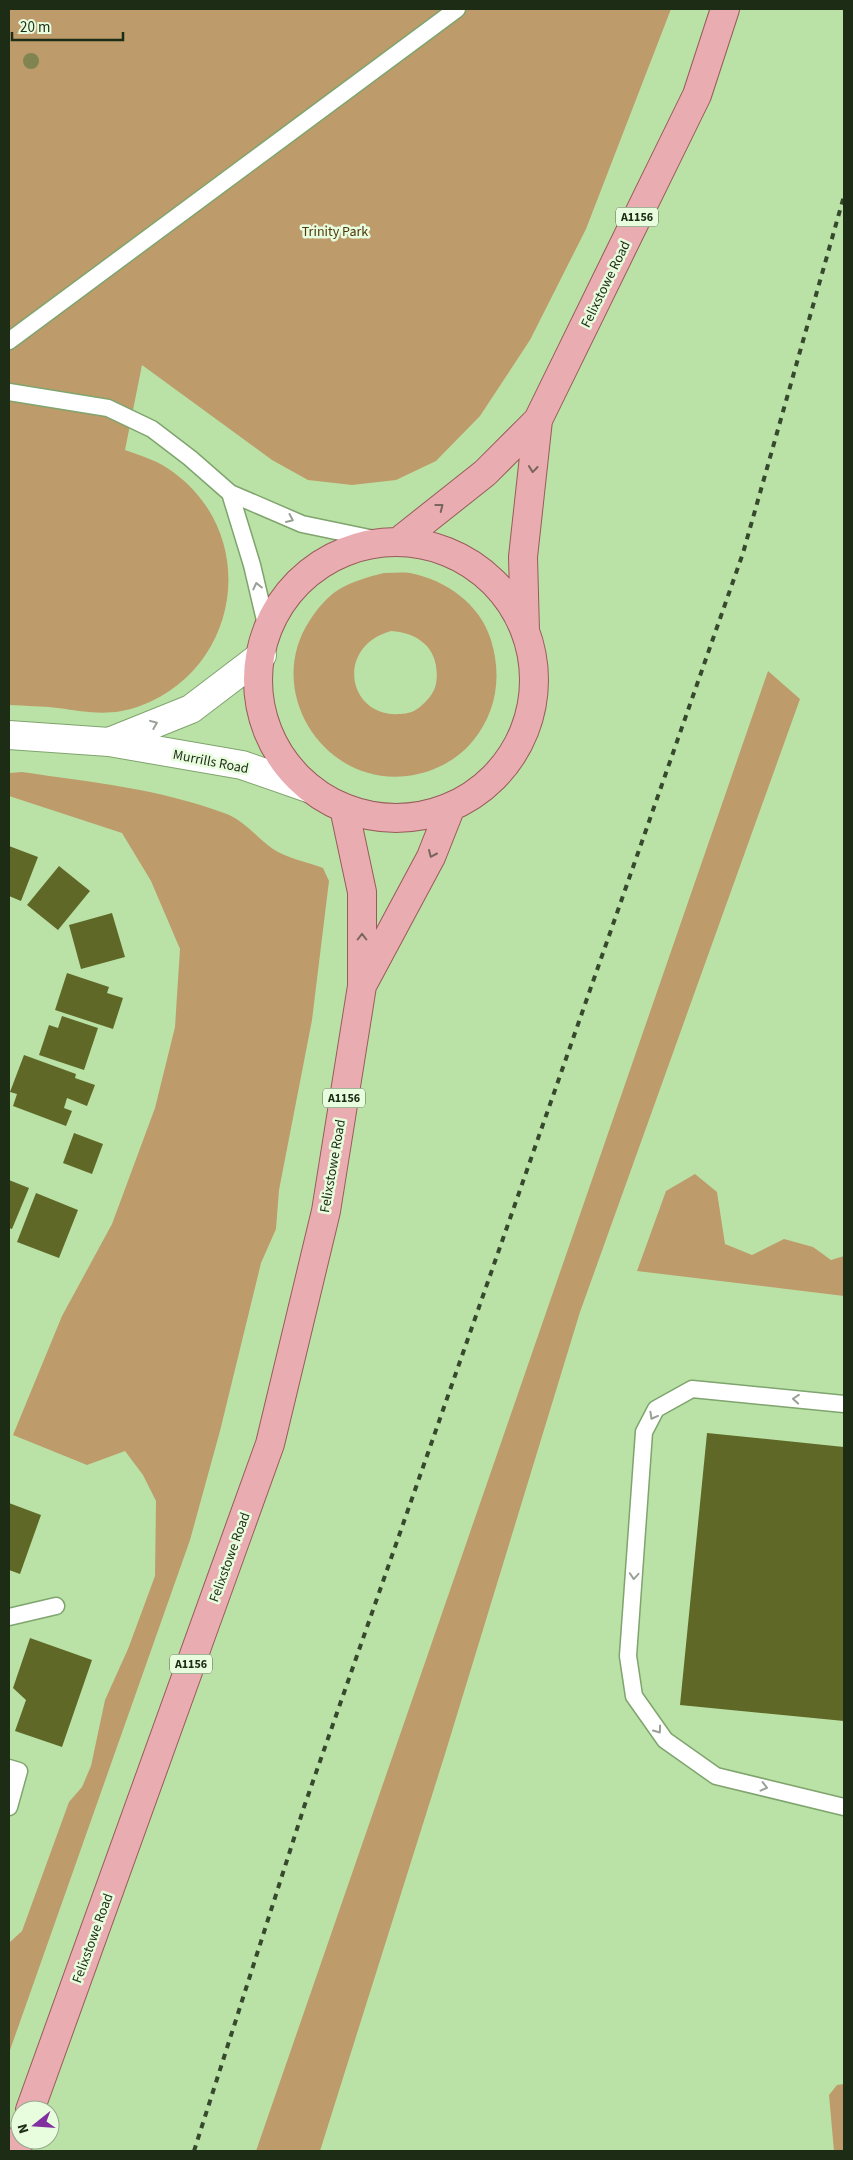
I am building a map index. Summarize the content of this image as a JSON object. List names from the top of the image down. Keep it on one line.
{"streets":{"main road":["A1156","Felixstowe Road"],"street":["Murrills Road"]},"one_way":["Murrills Road"],"parks":["Trinity Park"],"scale_bar":"20 m","north":"left"}
